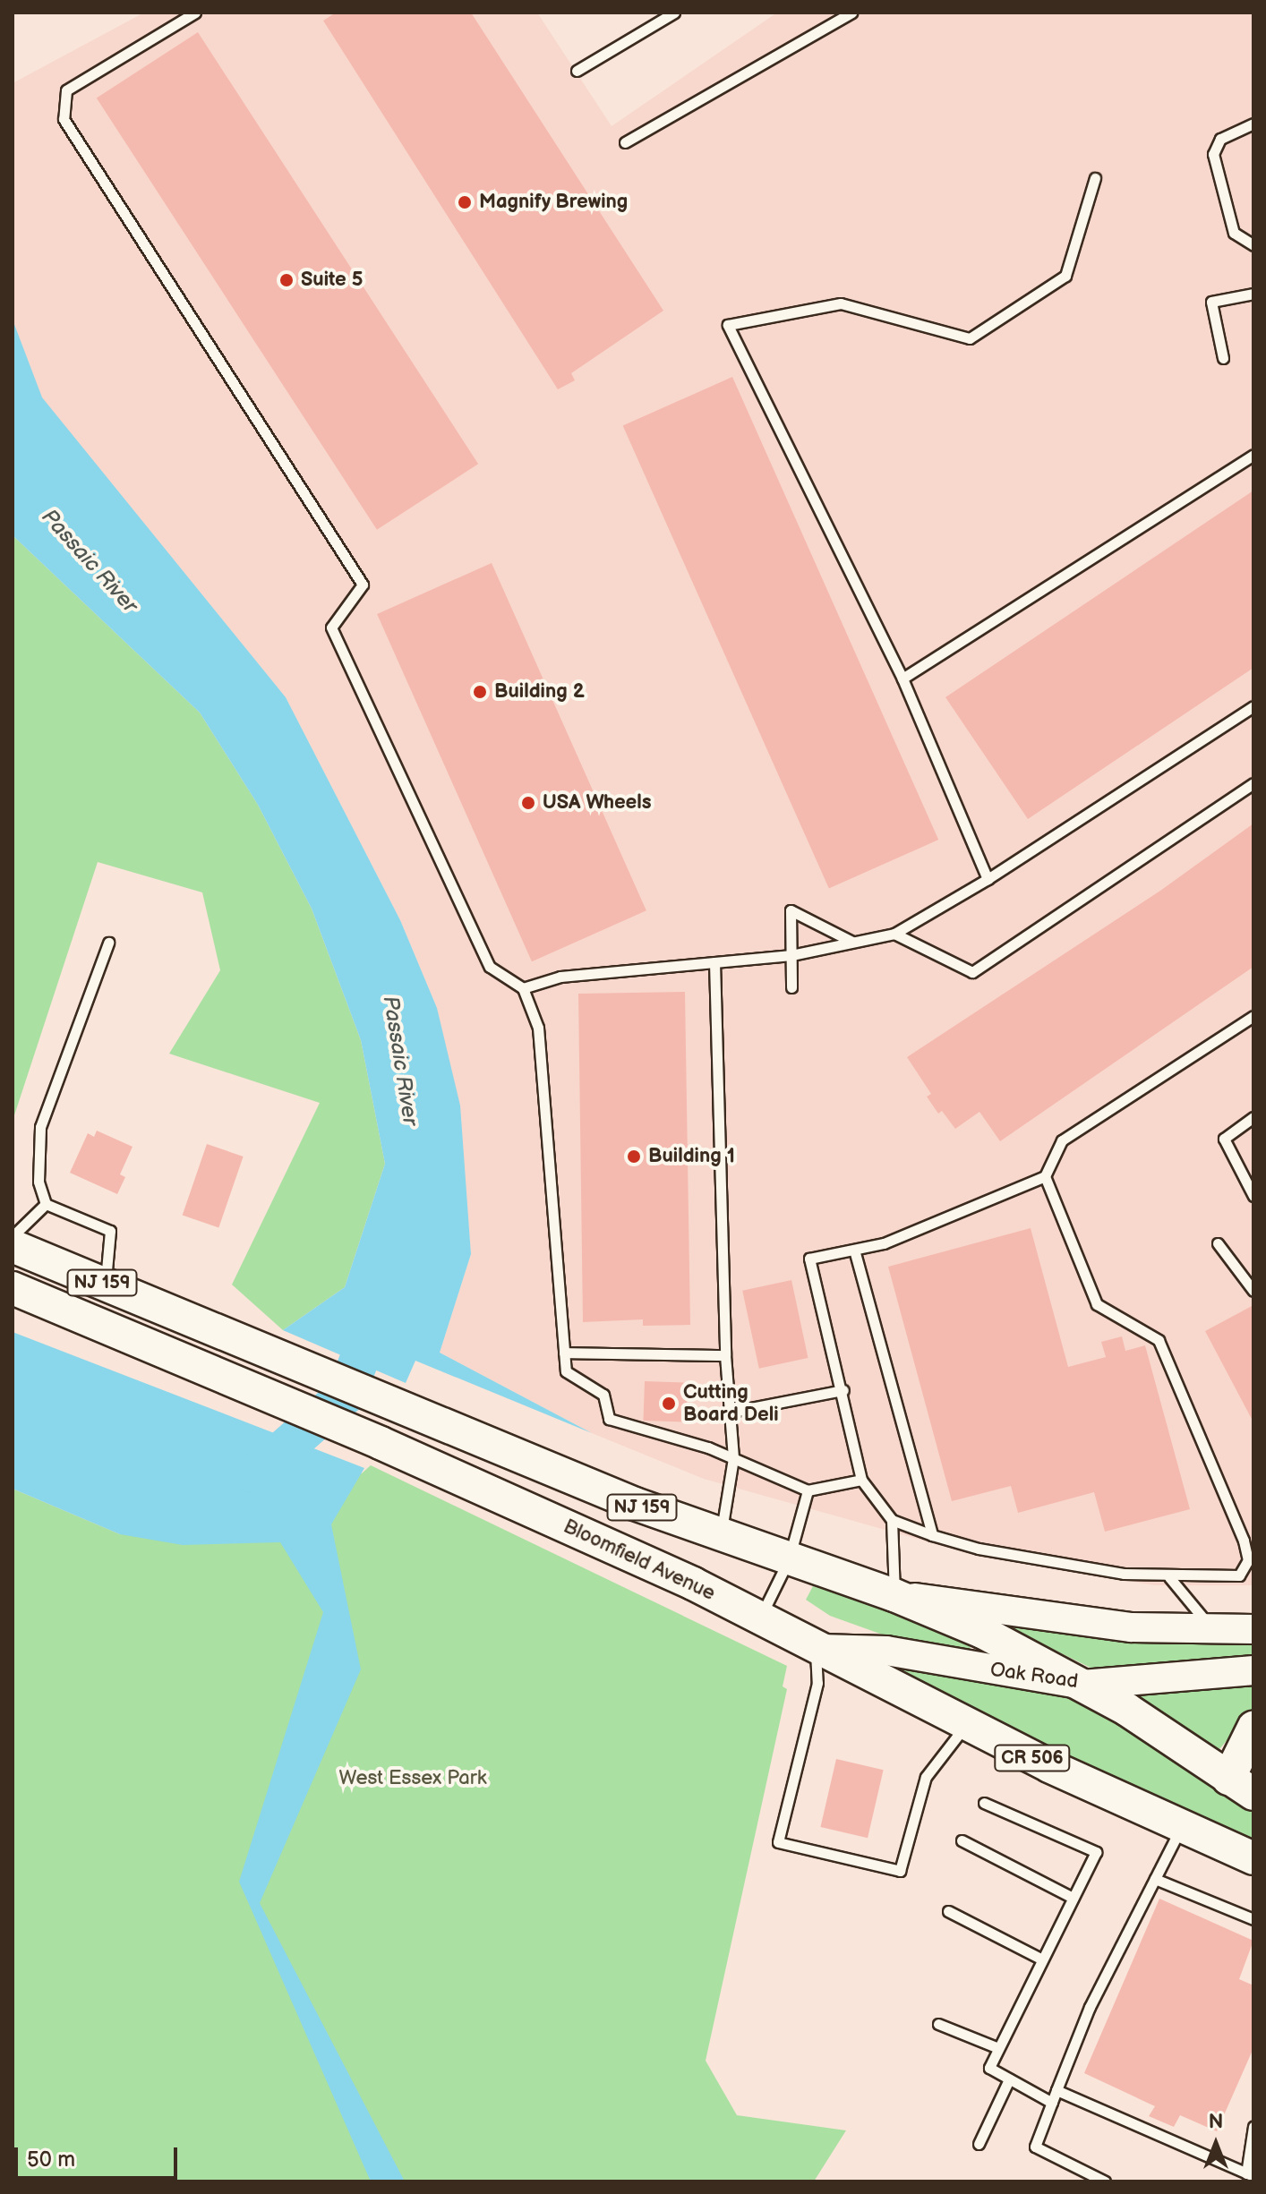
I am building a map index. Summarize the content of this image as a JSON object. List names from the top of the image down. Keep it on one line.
{"streets":{"main road":["NJ 159","Bloomfield Avenue","CR 506"],"street":["Oak Road"]},"crossings":[["Bloomfield Avenue","Oak Road"]],"water":["Passaic River"],"parks":["West Essex Park"],"places":["Magnify Brewing","Suite 5","Building 2","USA Wheels","Building 1","Cutting Board Deli"],"scale_bar":"50 m","north":"top"}
